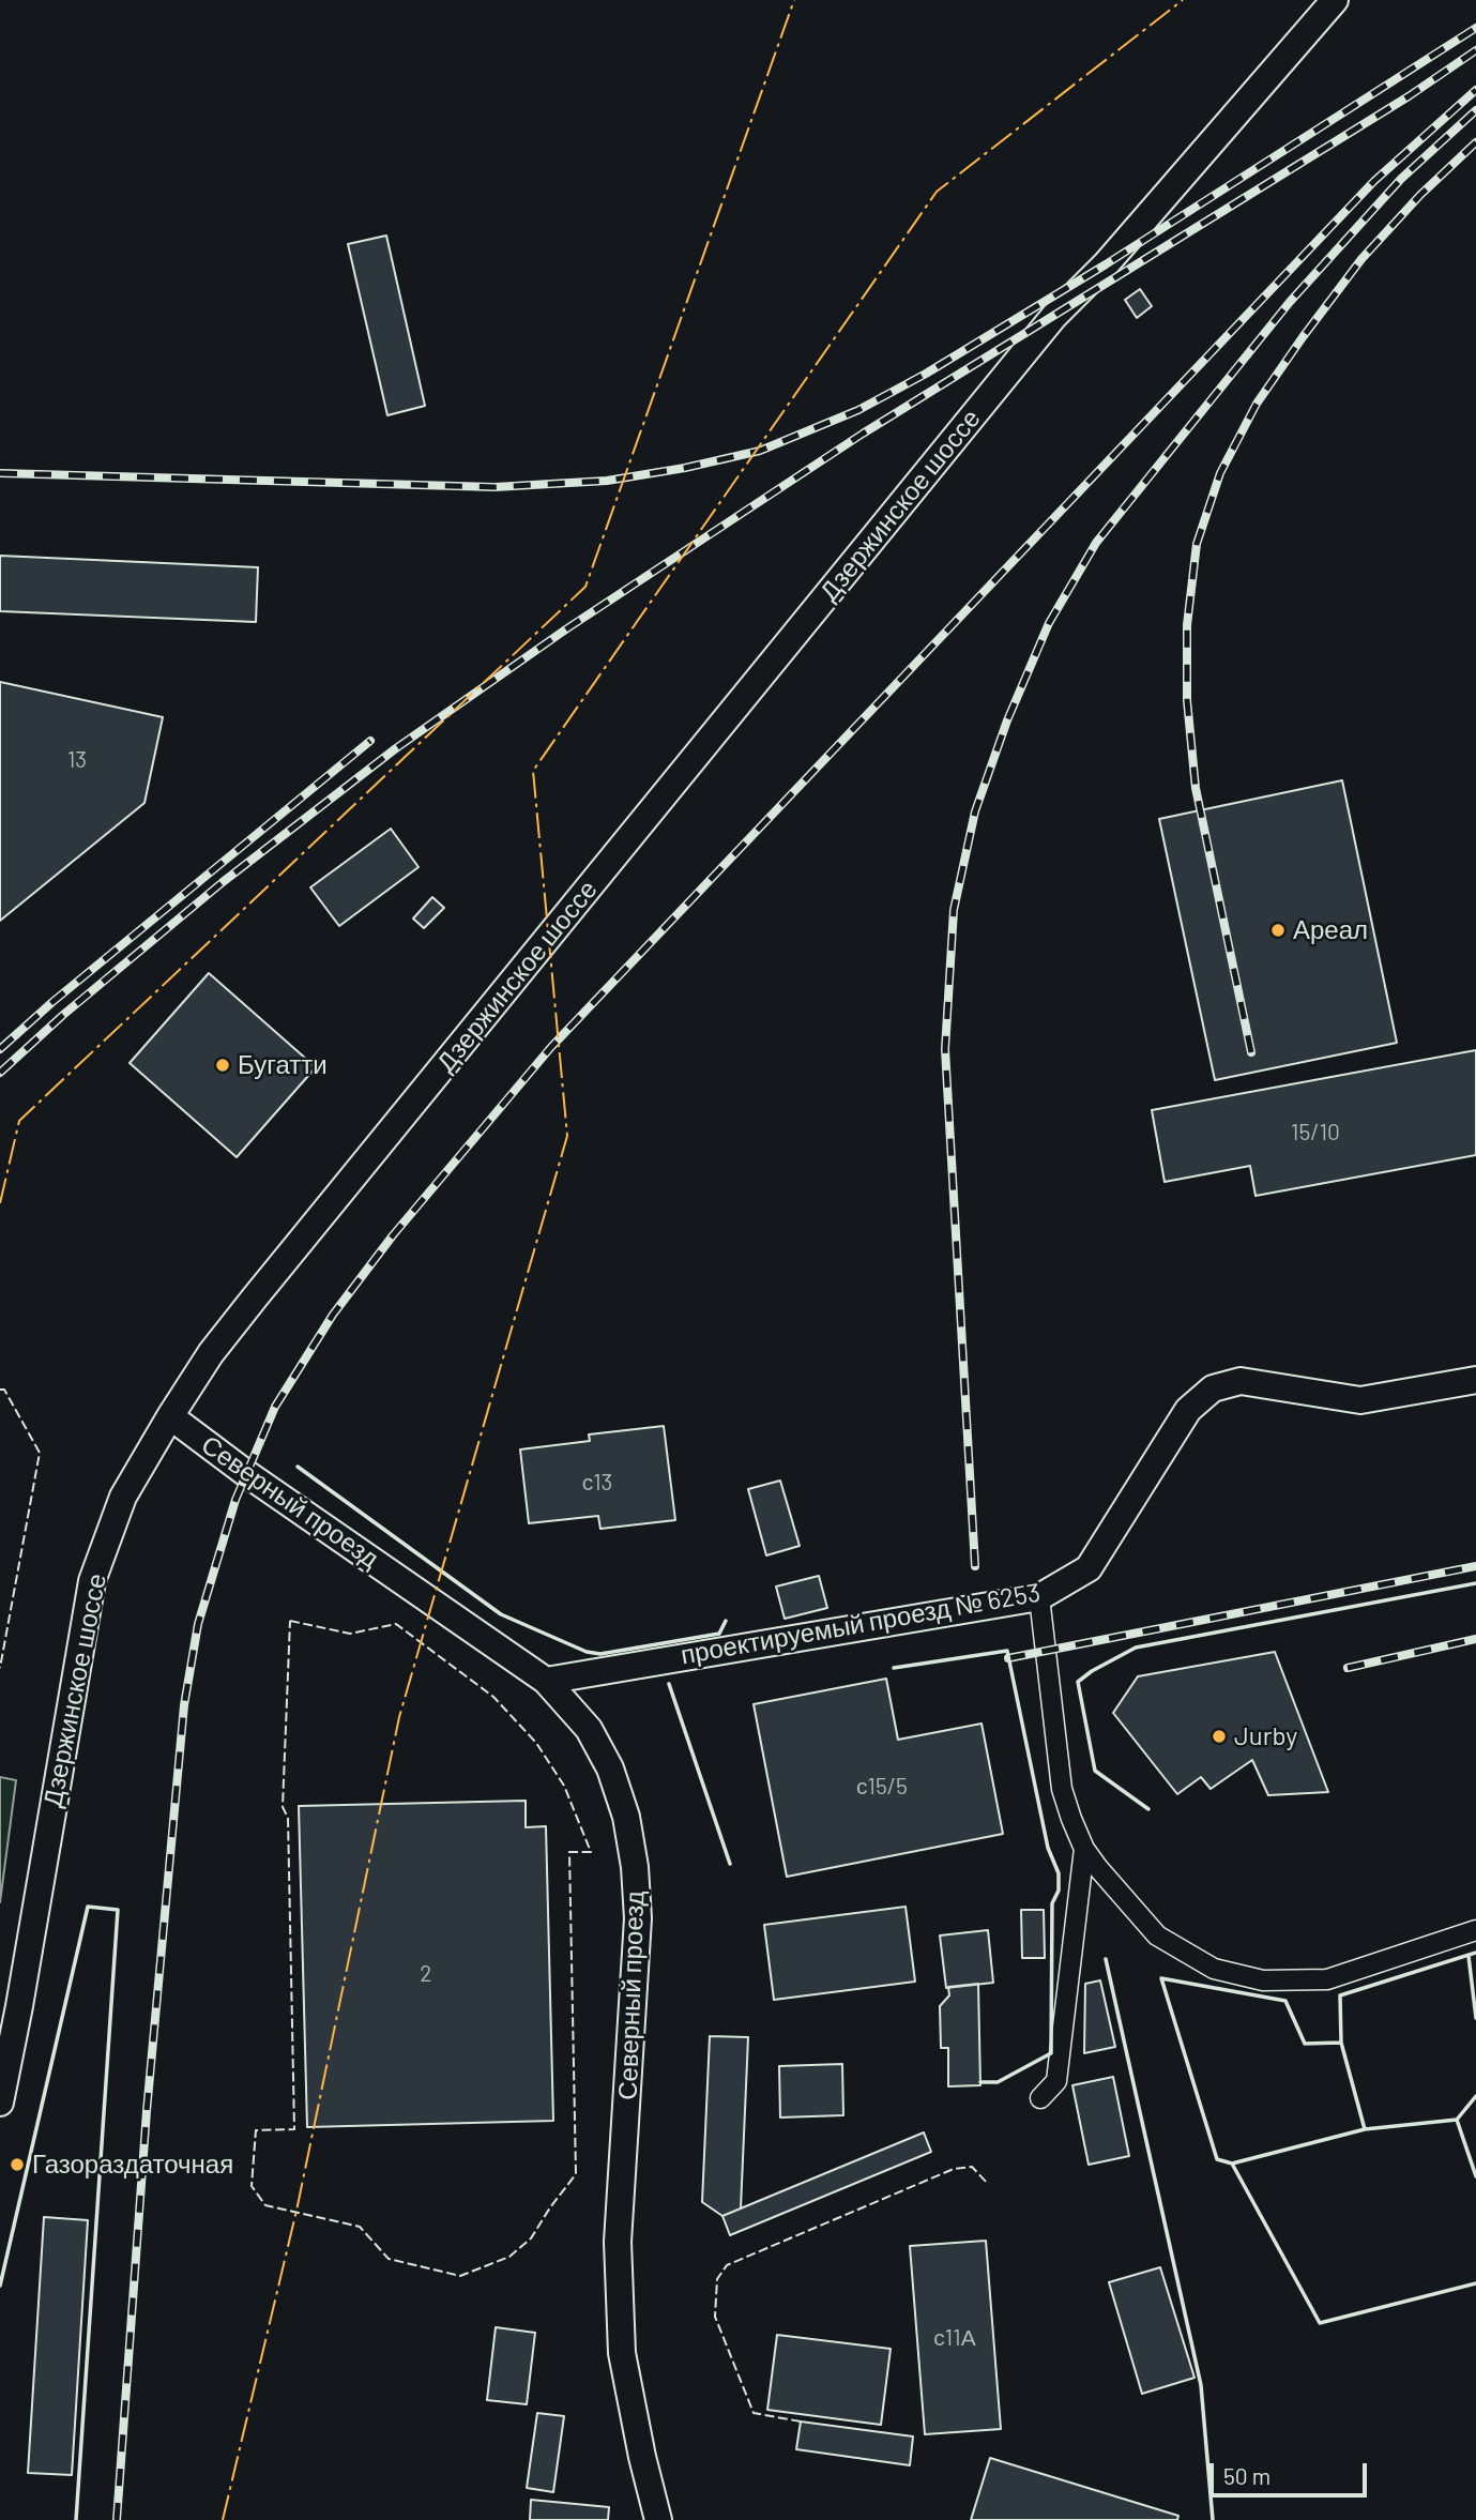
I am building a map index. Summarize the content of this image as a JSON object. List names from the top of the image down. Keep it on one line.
{"streets":{"main road":["Дзержинское шоссе","Северный проезд","проектируемый проезд № 6253"]},"crossings":[["Дзержинское шоссе","Северный проезд"],["Северный проезд","проектируемый проезд № 6253"]],"places":["Ареал","Бугатти","Jurby","Газораздаточная"],"house_numbers":["13","15/10","с13","с15/5","2","с11А"],"scale_bar":"50 m"}
